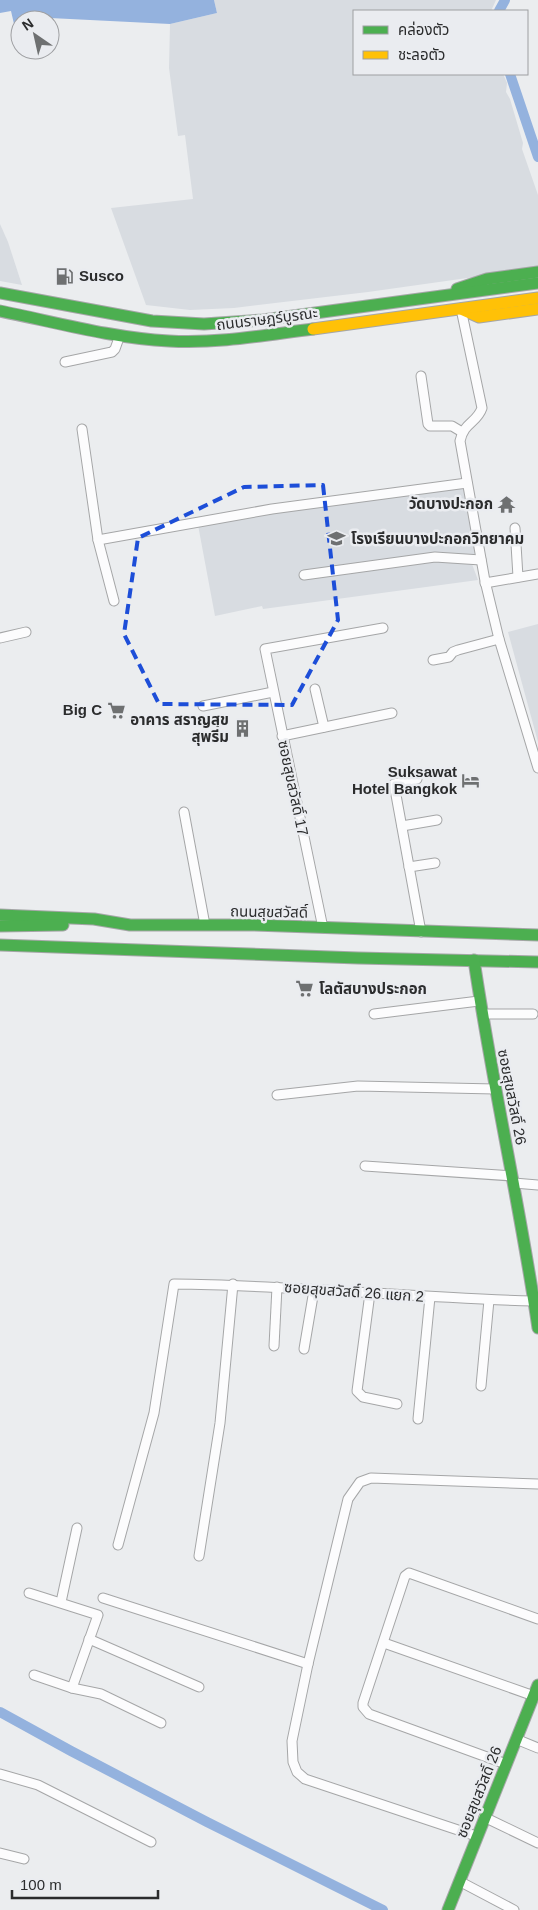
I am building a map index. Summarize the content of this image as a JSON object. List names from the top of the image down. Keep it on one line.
{"streets":{"main road":["ถนนราษฎร์บูรณะ","ถนนสุขสวัสดิ์","ซอยสุขสวัสดิ์ 26"],"street":["ซอยสุขสวัสดิ์ 17","ซอยสุขสวัสดิ์ 26 แยก 2"]},"crossings":[["ซอยสุขสวัสดิ์ 17","ถนนสุขสวัสดิ์"],["ซอยสุขสวัสดิ์ 26","ซอยสุขสวัสดิ์ 26 แยก 2"]],"places":{"fuel station":["Susco"],"temple":["วัดบางปะกอก"],"school or university":["โรงเรียนบางปะกอกวิทยาคม"],"supermarket":["Big C","โลตัสบางประกอก"],"building":["อาคาร สราญสุข สุพรีม"],"hotel":["Suksawat Hotel Bangkok"]},"legend":["คล่องตัว","ชะลอตัว"],"scale_bar":"100 m","north":"top left"}
